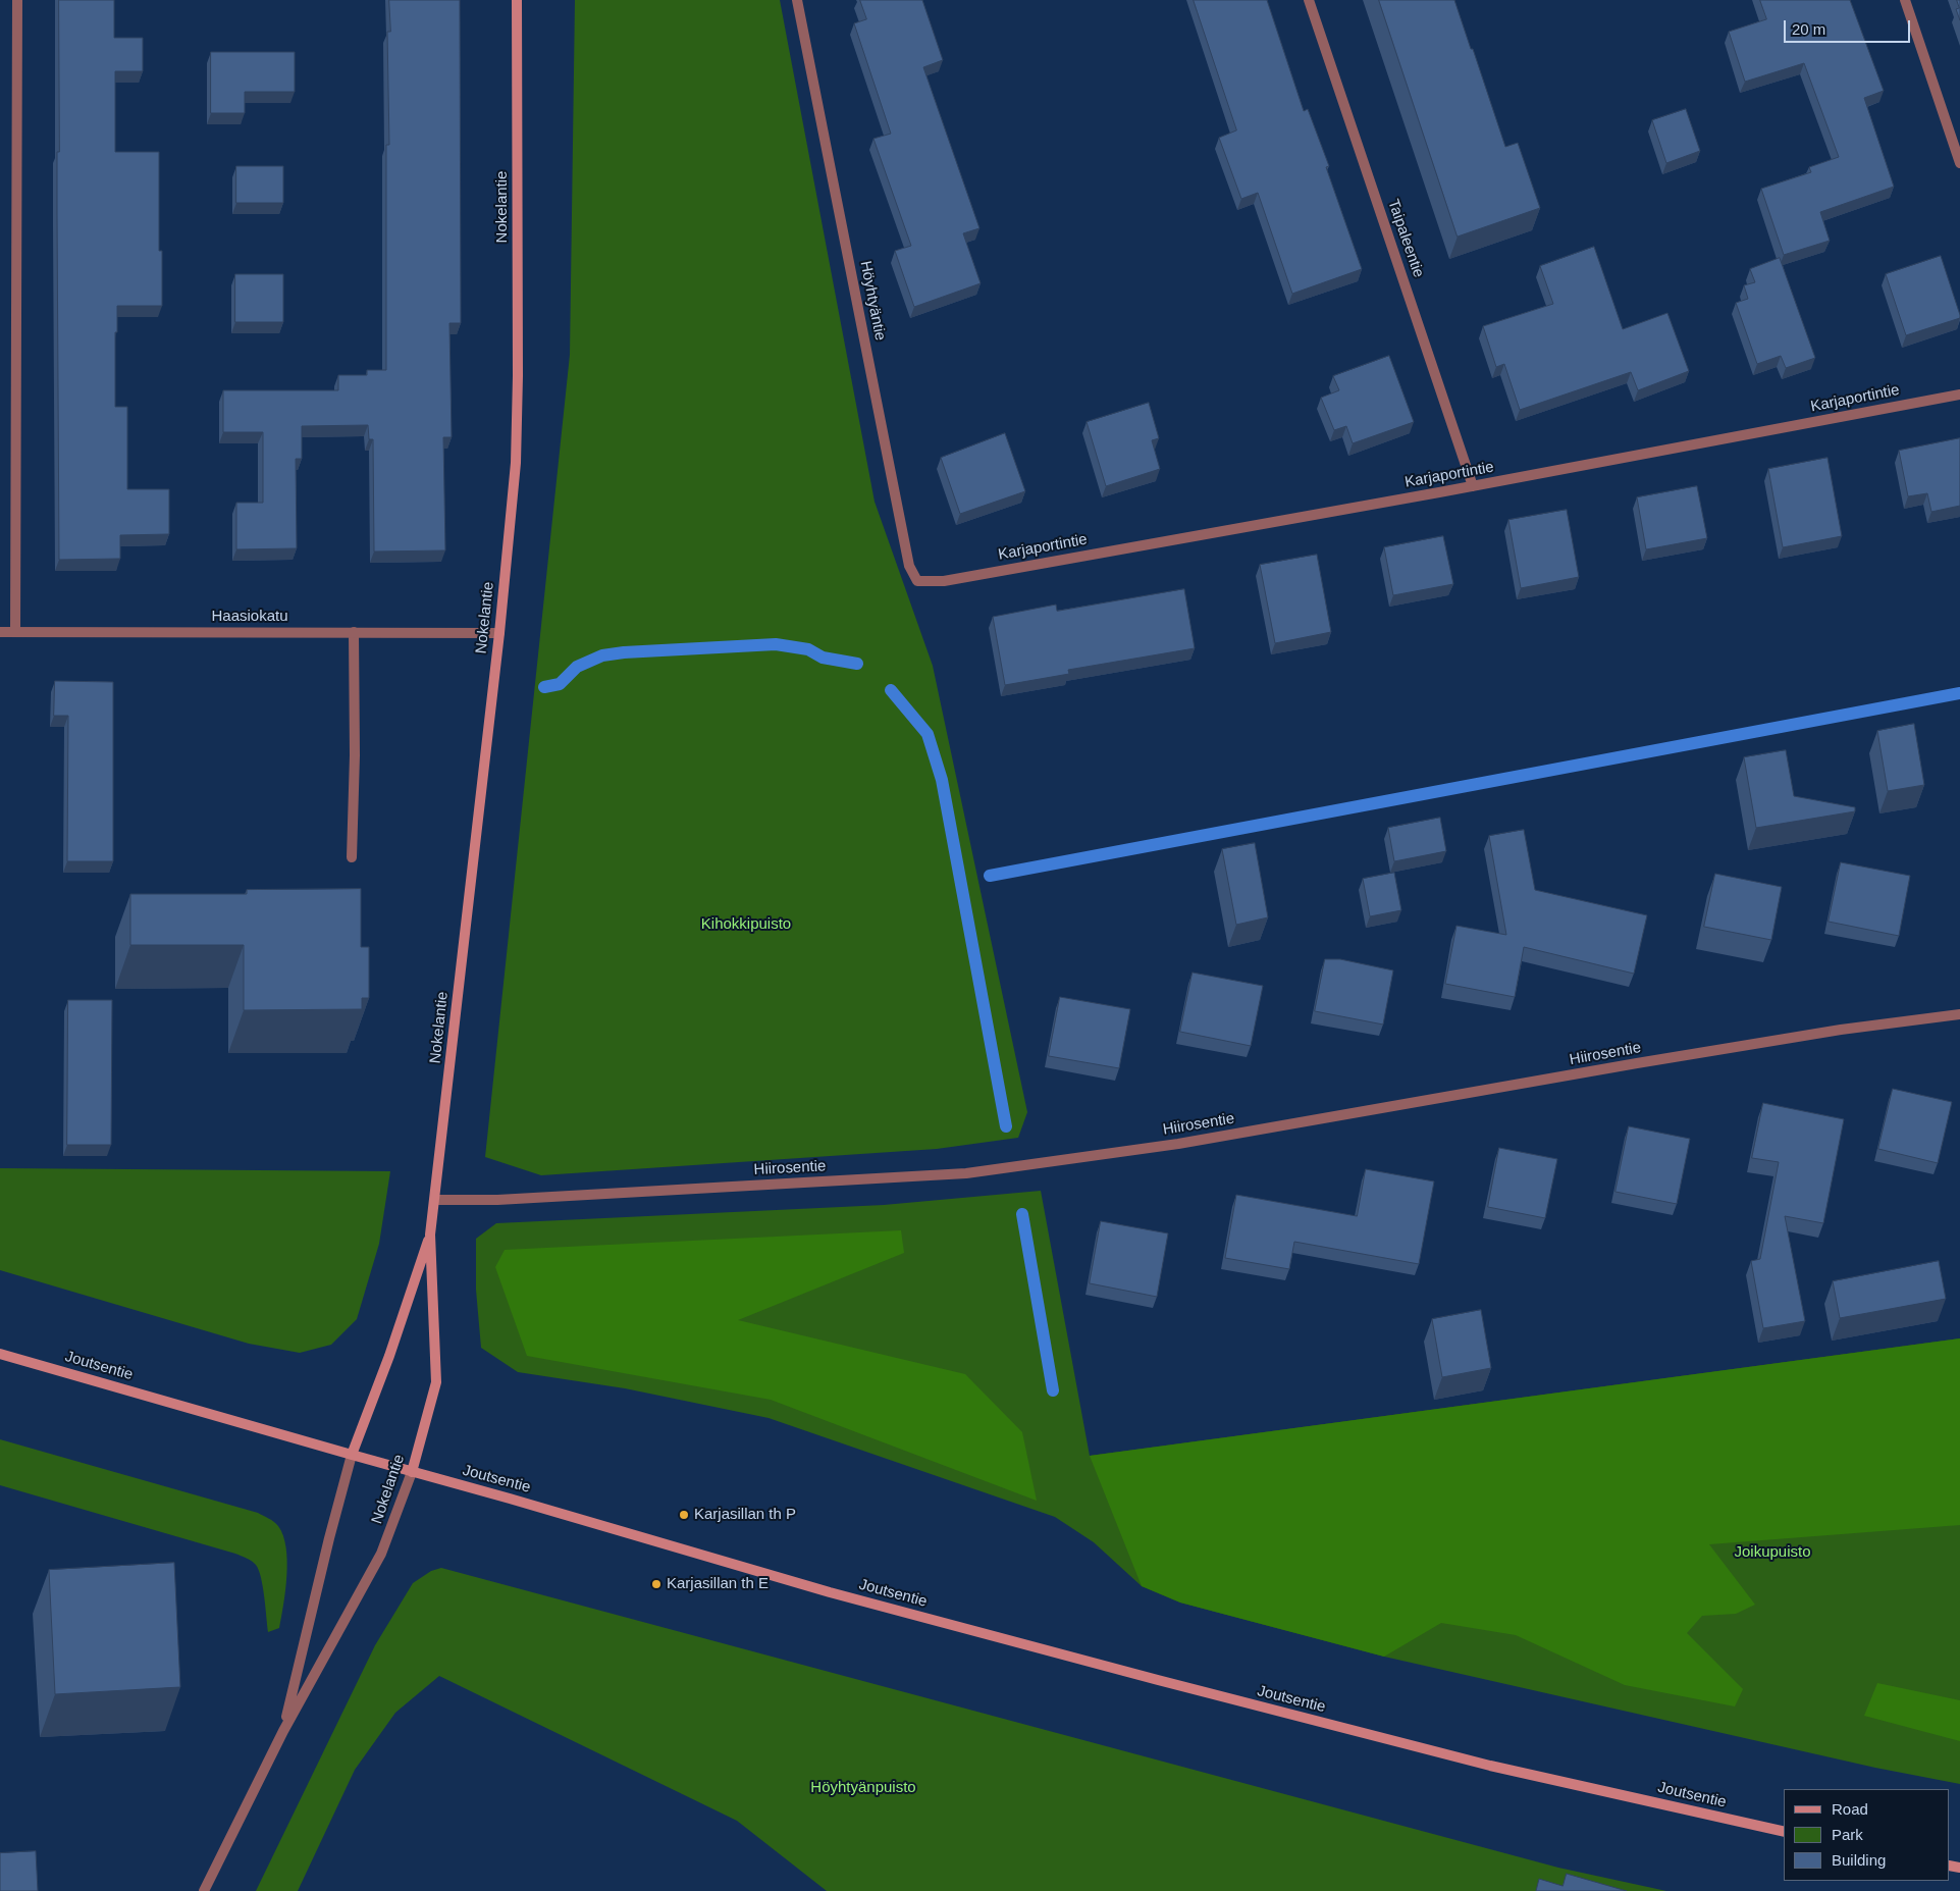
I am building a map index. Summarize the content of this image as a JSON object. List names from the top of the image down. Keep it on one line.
{"streets":{"main road":["Nokelantie","Joutsentie"],"street":["Taipaleentie","Höyhtyäntie","Karjaportintie","Haasiokatu","Hiirosentie"]},"crossings":[["Nokelantie","Haasiokatu"],["Nokelantie","Hiirosentie"],["Nokelantie","Joutsentie"],["Taipaleentie","Karjaportintie"],["Höyhtyäntie","Karjaportintie"]],"parks":["Kihokkipuisto","Joikupuisto","Höyhtyänpuisto"],"places":["Karjasillan th P","Karjasillan th E"],"legend":["Road","Park","Building"],"scale_bar":"20 m"}
